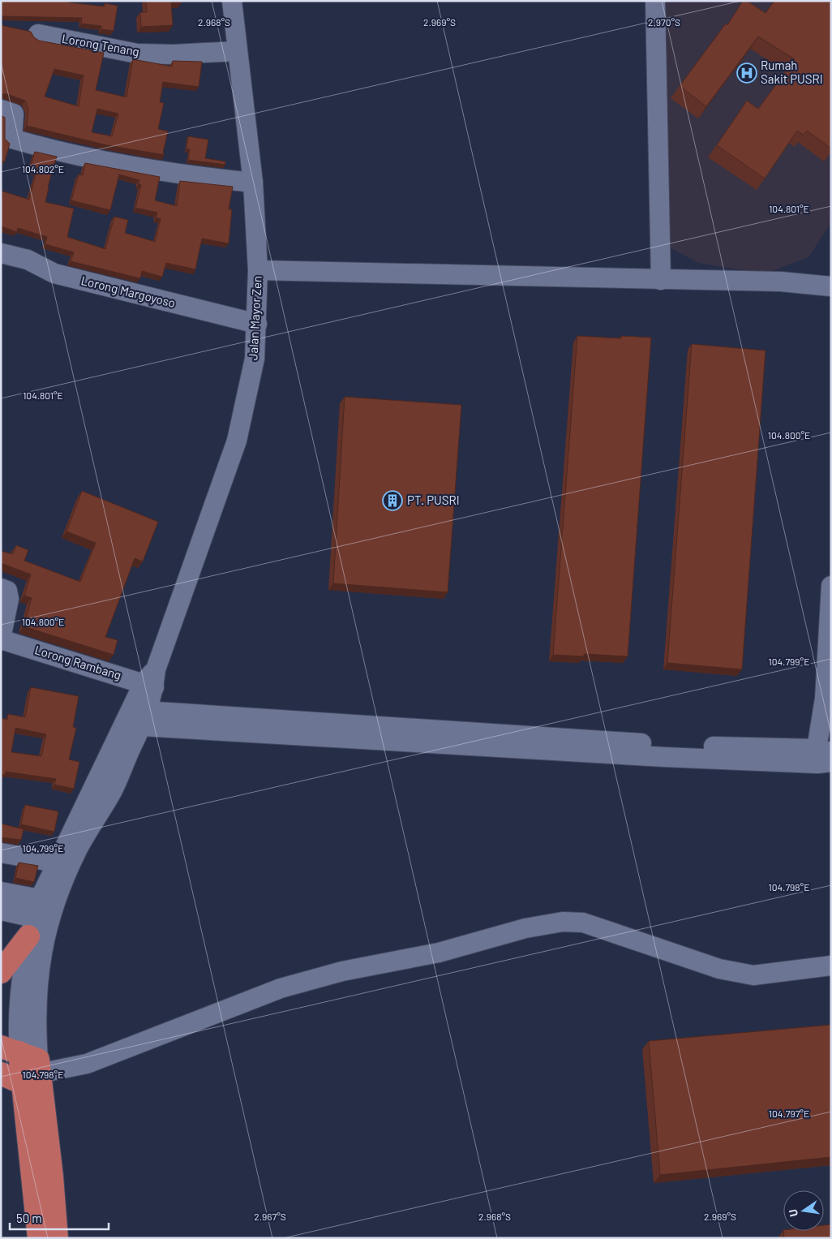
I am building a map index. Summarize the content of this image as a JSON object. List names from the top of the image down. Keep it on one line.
{"streets":{"street":["Lorong Tenang","Lorong Margoyoso","Jalan Mayor Zen","Lorong Rambang"]},"crossings":[["Lorong Tenang","Jalan Mayor Zen"],["Lorong Margoyoso","Jalan Mayor Zen"],["Jalan Mayor Zen","Lorong Rambang"]],"places":{"hospital":["Rumah Sakit PUSRI"],"building":["PT. PUSRI"]},"scale_bar":"50 m","north":"left","coordinates":["2.968°S","2.969°S","2.970°S","104.802°E","104.801°E","104.800°E","104.799°E","104.798°E","104.797°E","2.967°S"]}
